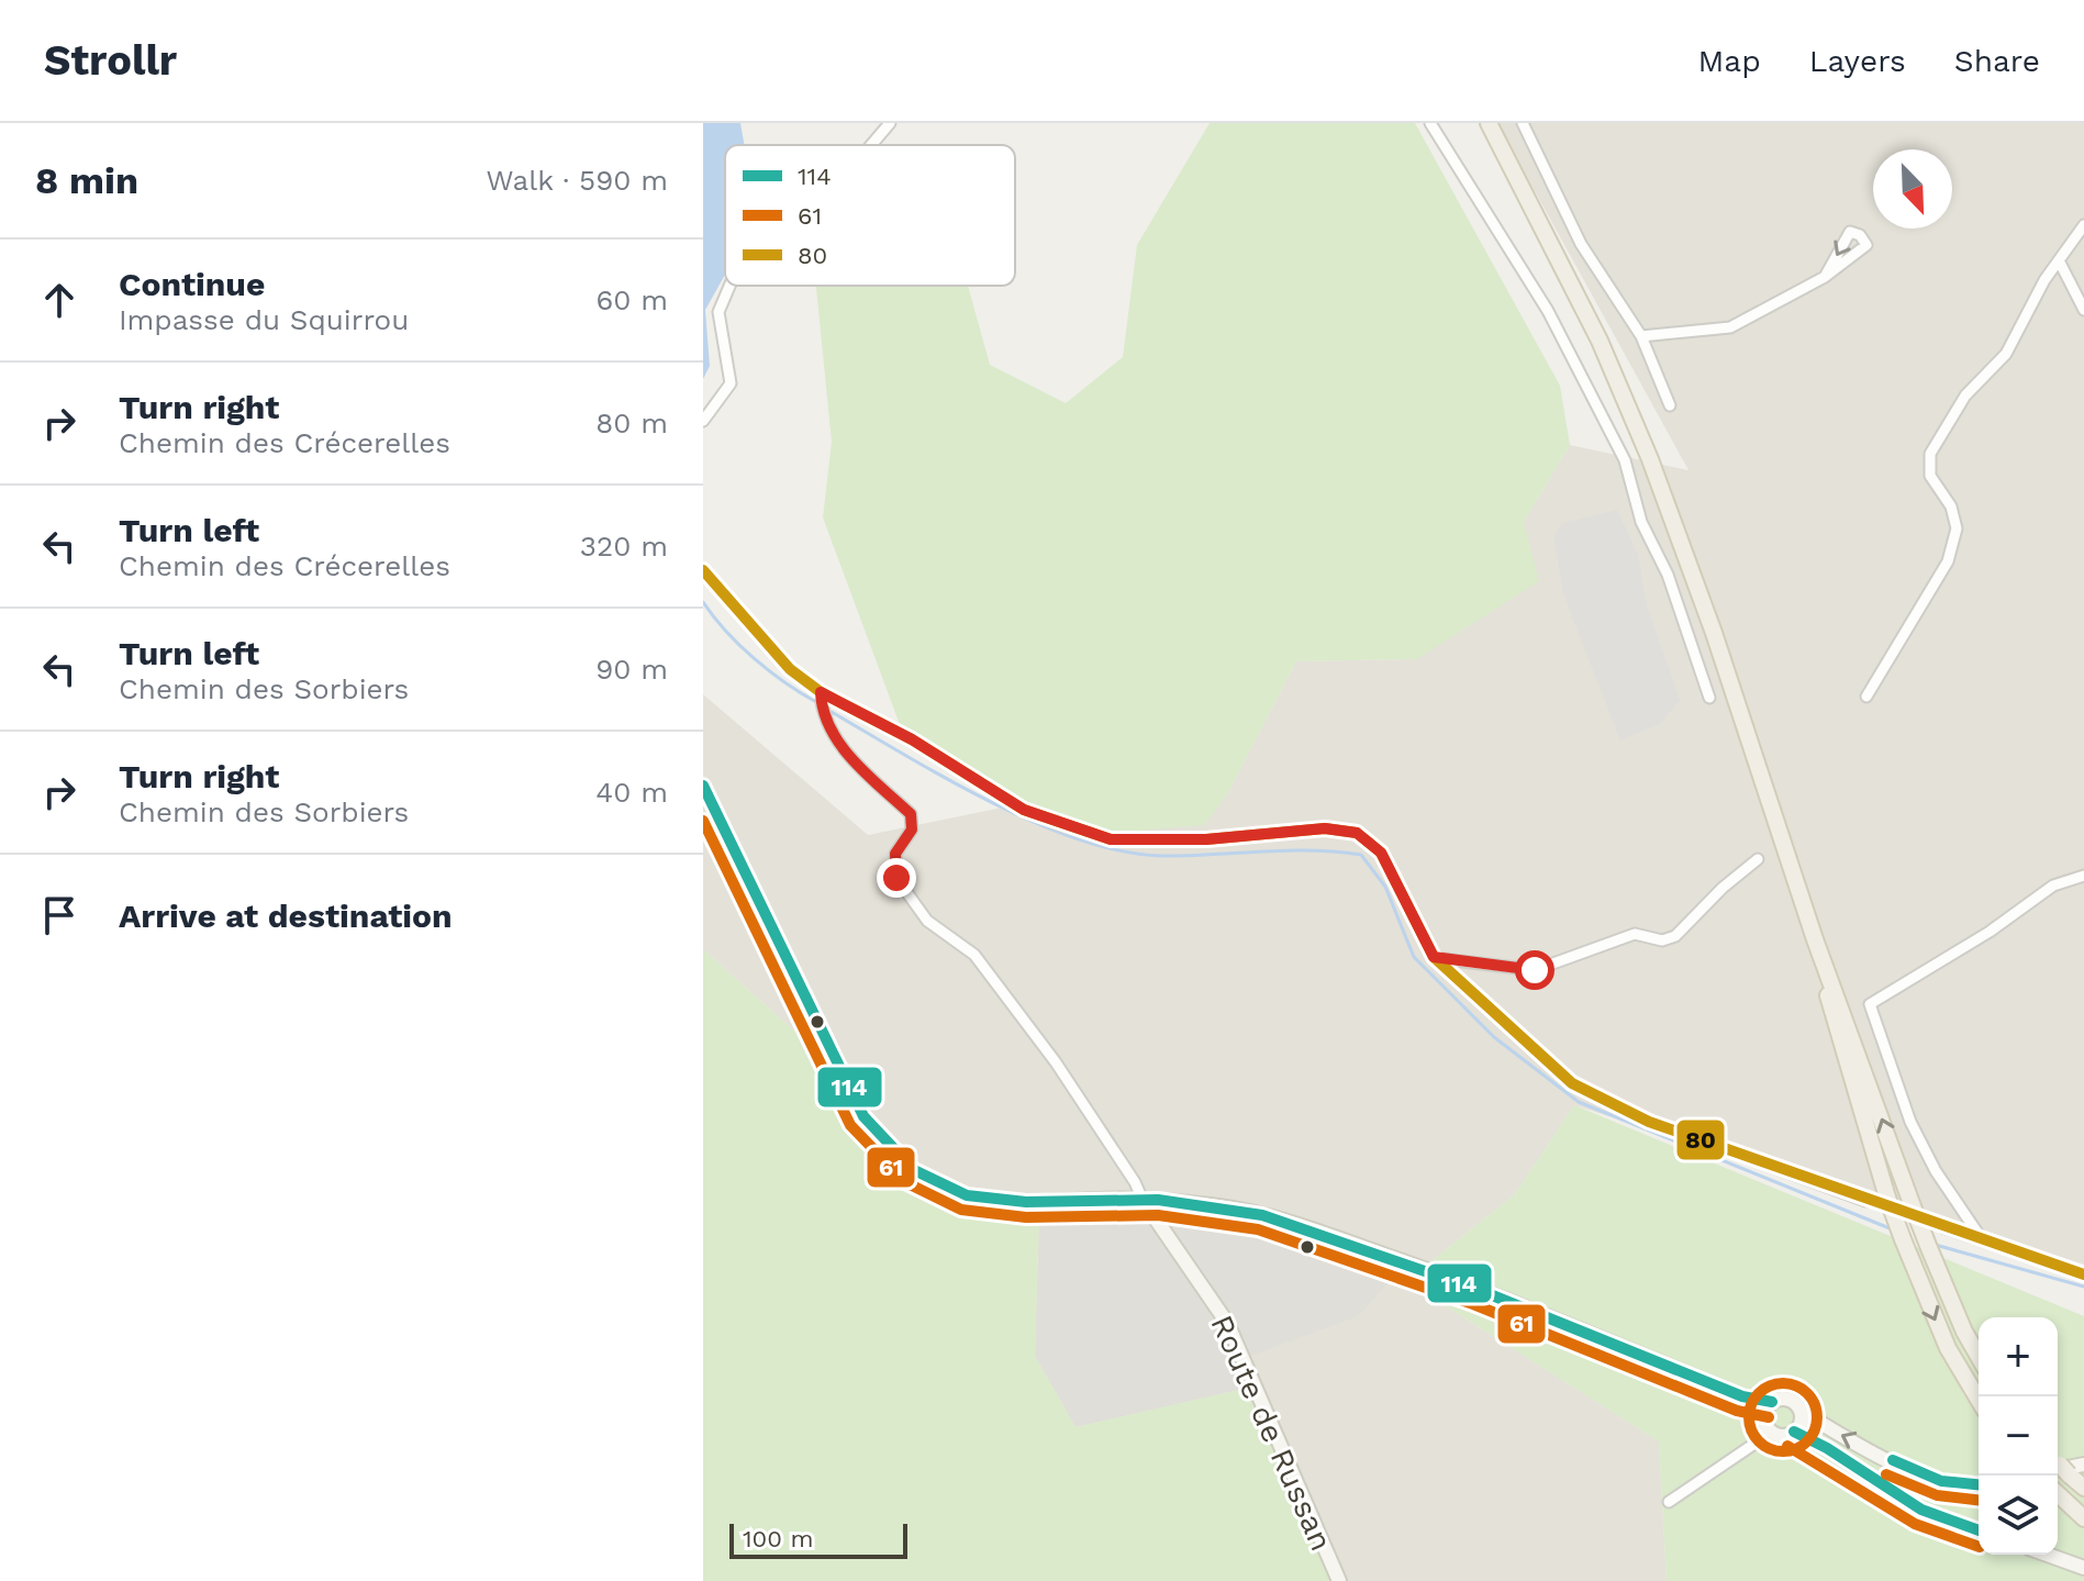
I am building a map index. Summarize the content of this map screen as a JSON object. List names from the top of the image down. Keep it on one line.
{"streets":{"main road":["Route de Russan"]},"lines":["transit line 80","transit line 114","transit line 61"],"legend":["114","61","80"],"scale_bar":"100 m","north":"bottom right","page":{"header":"Strollr","nav":["Map","Layers","Share"],"heading":["8 min","Walk · 590 m"],"list":[["Continue","Impasse du Squirrou","60 m"],["Turn right","Chemin des Crécerelles","80 m"],["Turn left","Chemin des Crécerelles","320 m"],["Turn left","Chemin des Sorbiers","90 m"],["Turn right","Chemin des Sorbiers","40 m"],"Arrive at destination"],"map_buttons":["+","−"],"scale":"100 m"}}
